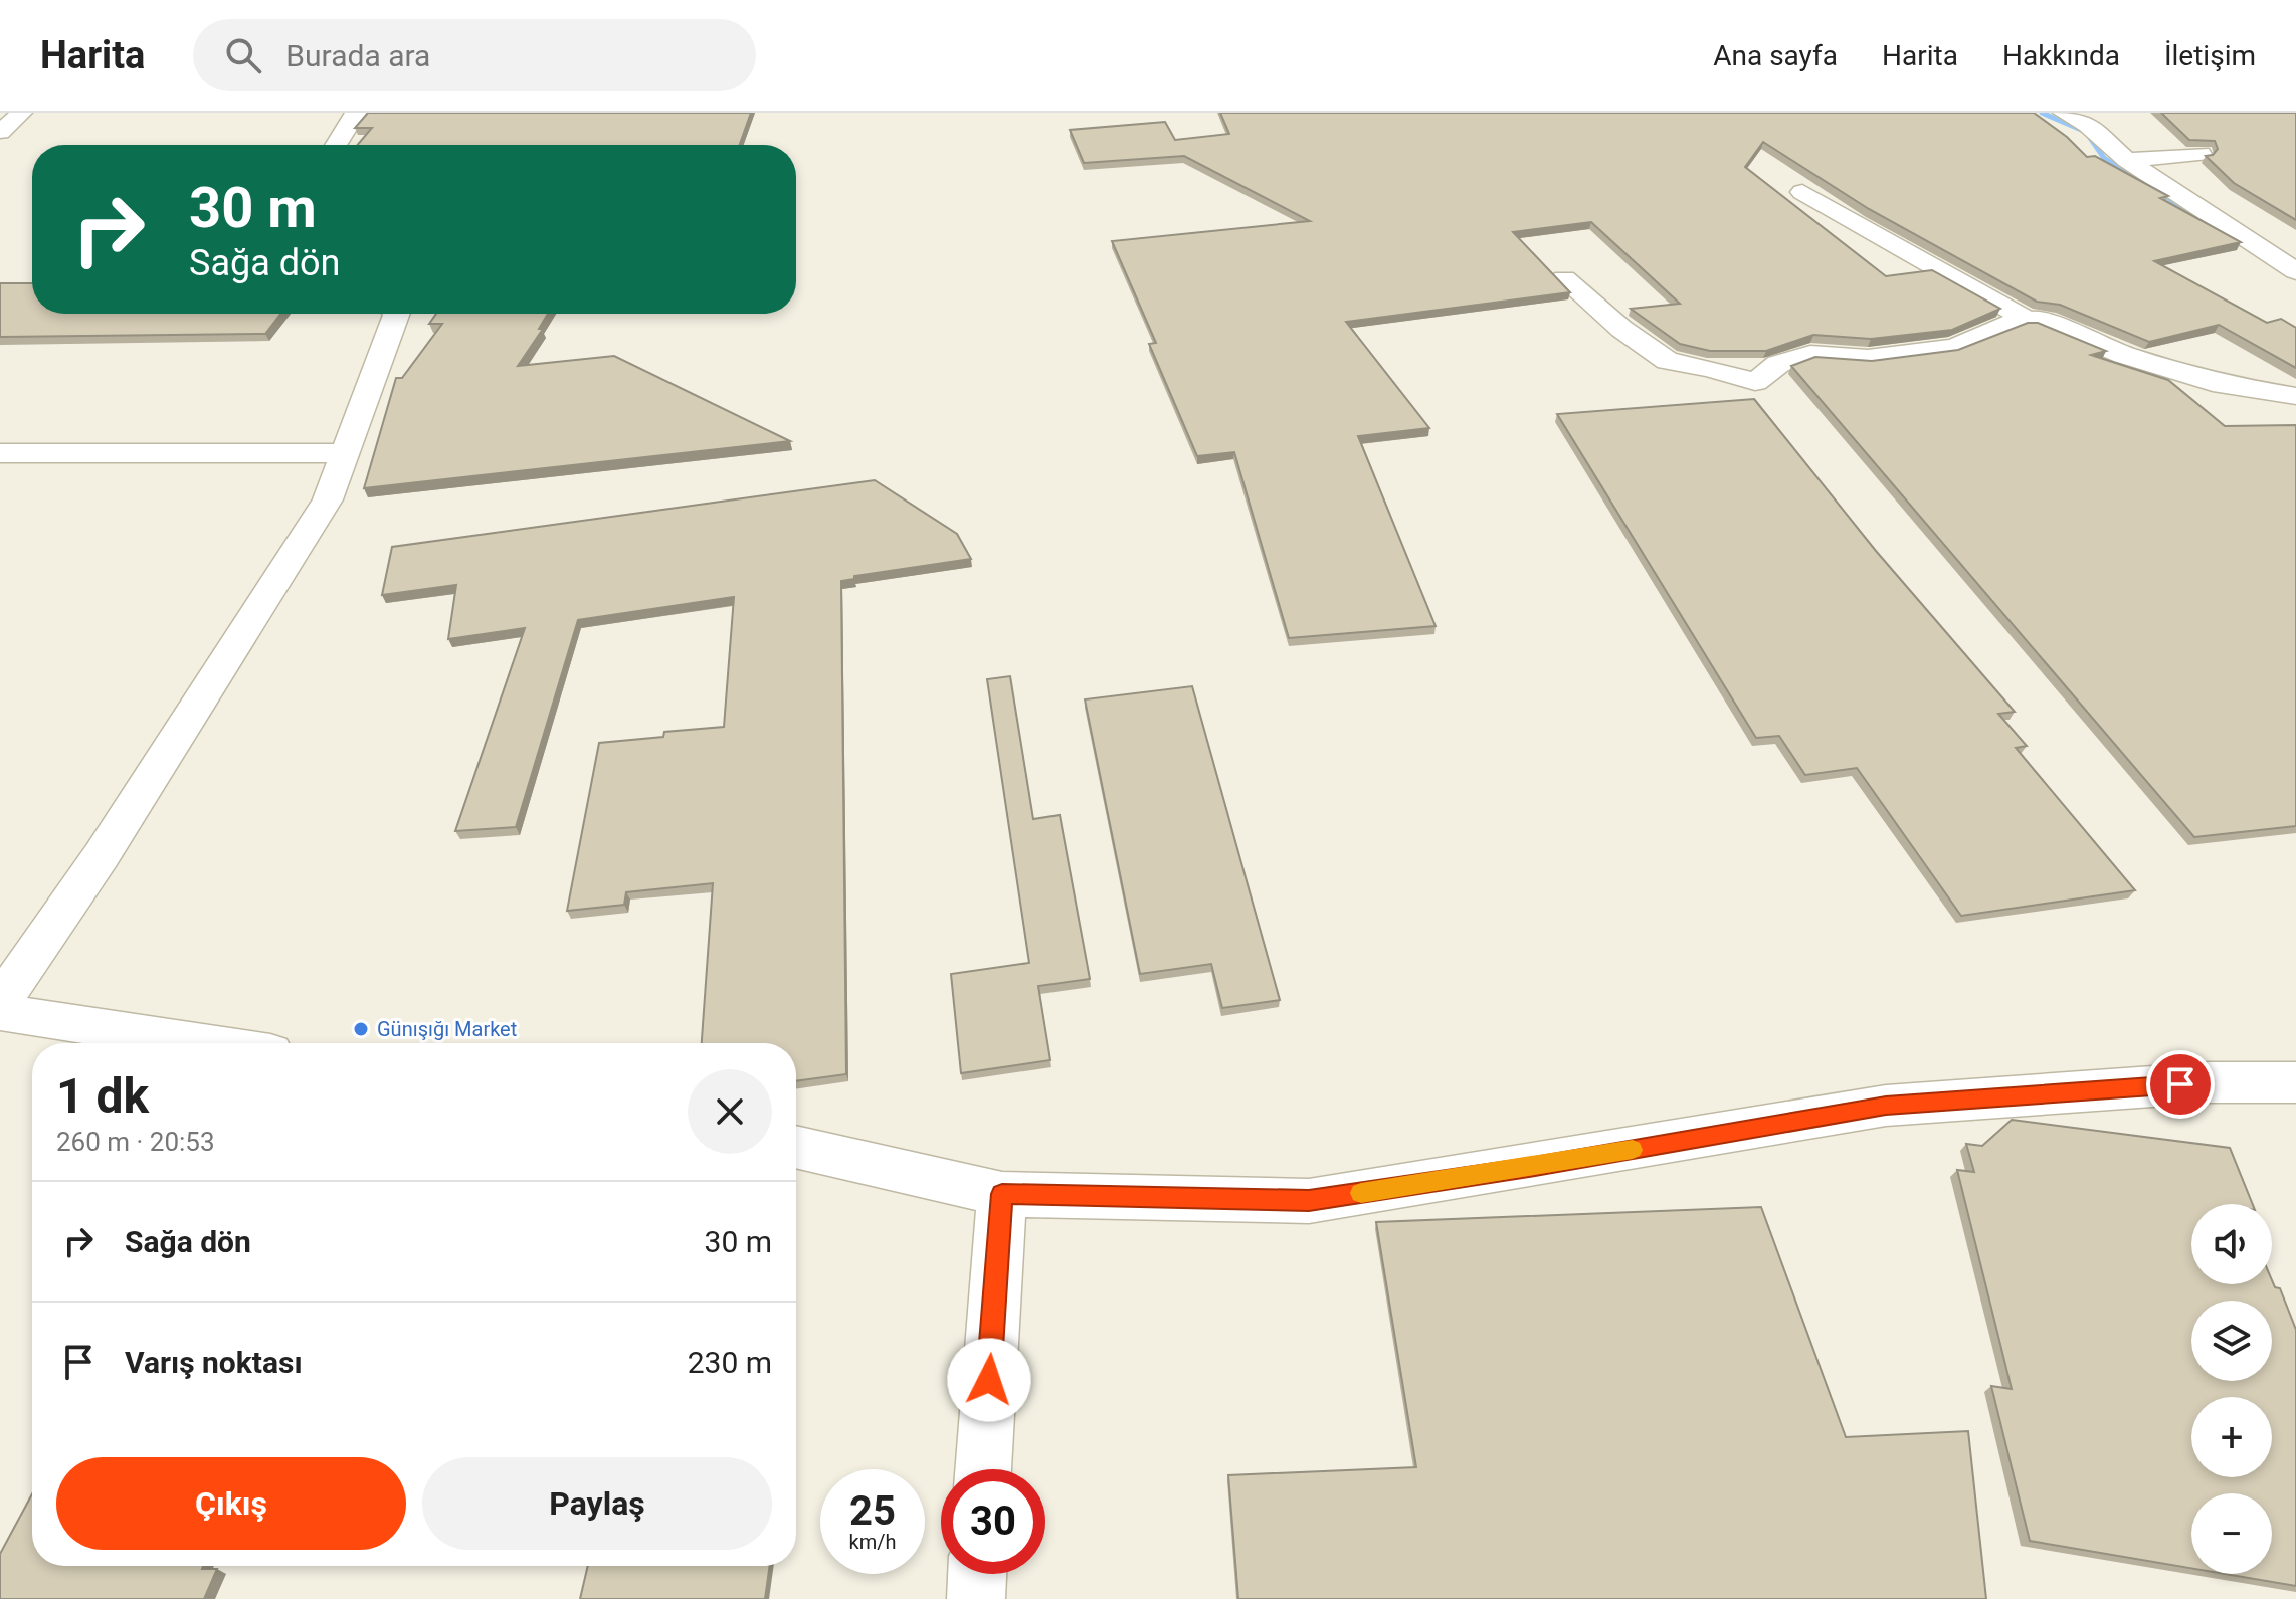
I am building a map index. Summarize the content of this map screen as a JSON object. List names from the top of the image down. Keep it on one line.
{"places":["Günışığı Market"],"page":{"header":"Harita","search":"Burada ara","nav":["Ana sayfa","Harita","Hakkında","İletişim"],"turn":["30 m","Sağa dön"],"heading":["1 dk","260 m · 20:53"],"list":[{"name":"Sağa dön","value":"30 m"},{"name":"Varış noktası","value":"230 m"}],"map_buttons":["+","−"],"buttons":["Çıkış","Paylaş"],"speed":"25 km/h","limit":"30"}}
